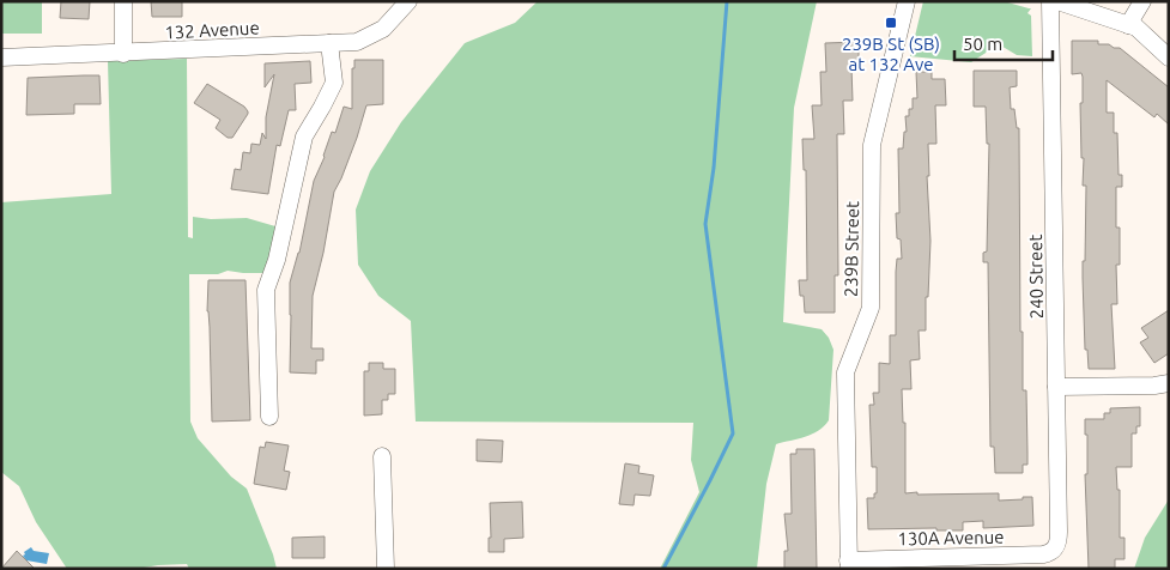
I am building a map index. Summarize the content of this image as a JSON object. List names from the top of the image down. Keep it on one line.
{"streets":{"street":["132 Avenue","239B Street","240 Street","130A Avenue"]},"crossings":[["239B Street","130A Avenue"],["240 Street","130A Avenue"]],"places":{"transit":["239B St (SB) at 132 Ave"]},"scale_bar":"50 m"}
